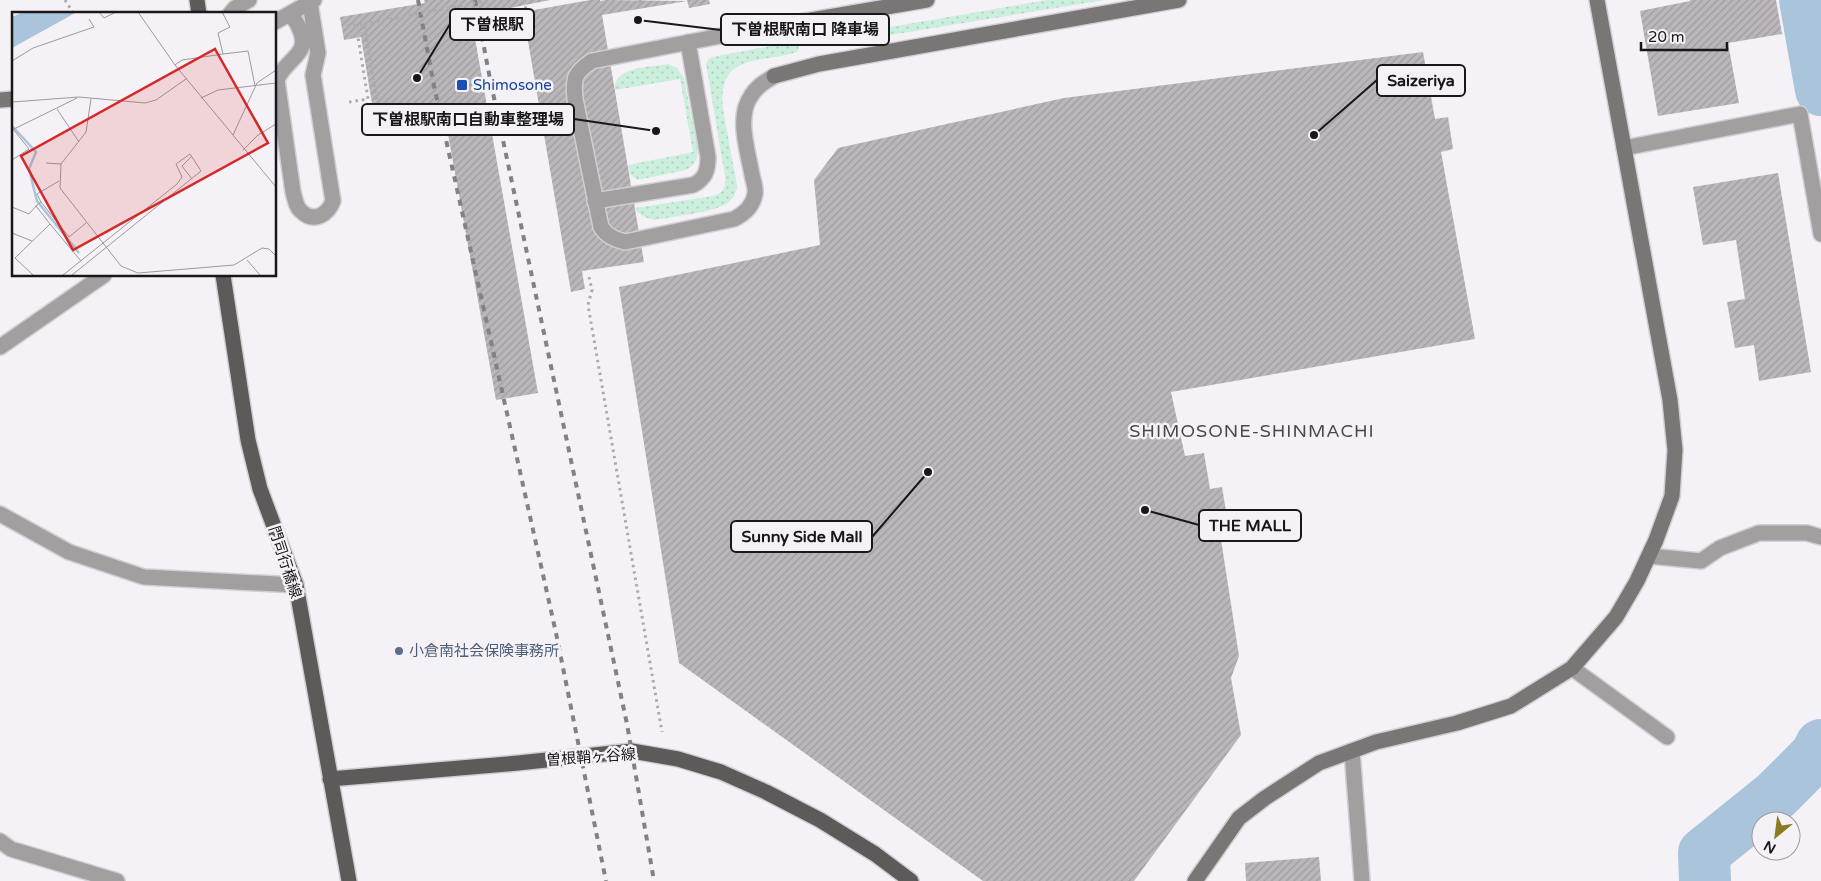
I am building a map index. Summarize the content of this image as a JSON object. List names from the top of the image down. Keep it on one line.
{"streets":{"main road":["門司行橋線","曽根鞘ヶ谷線"]},"crossings":[["門司行橋線","曽根鞘ヶ谷線"]],"districts":["SHIMOSONE-SHINMACHI"],"places":{"other":["下曽根駅南口 降車場","下曽根駅","下曽根駅南口自動車整理場","Saizeriya","Sunny Side Mall","THE MALL","小倉南社会保険事務所"],"transit":["Shimosone"]},"scale_bar":"20 m","north":"bottom left"}
